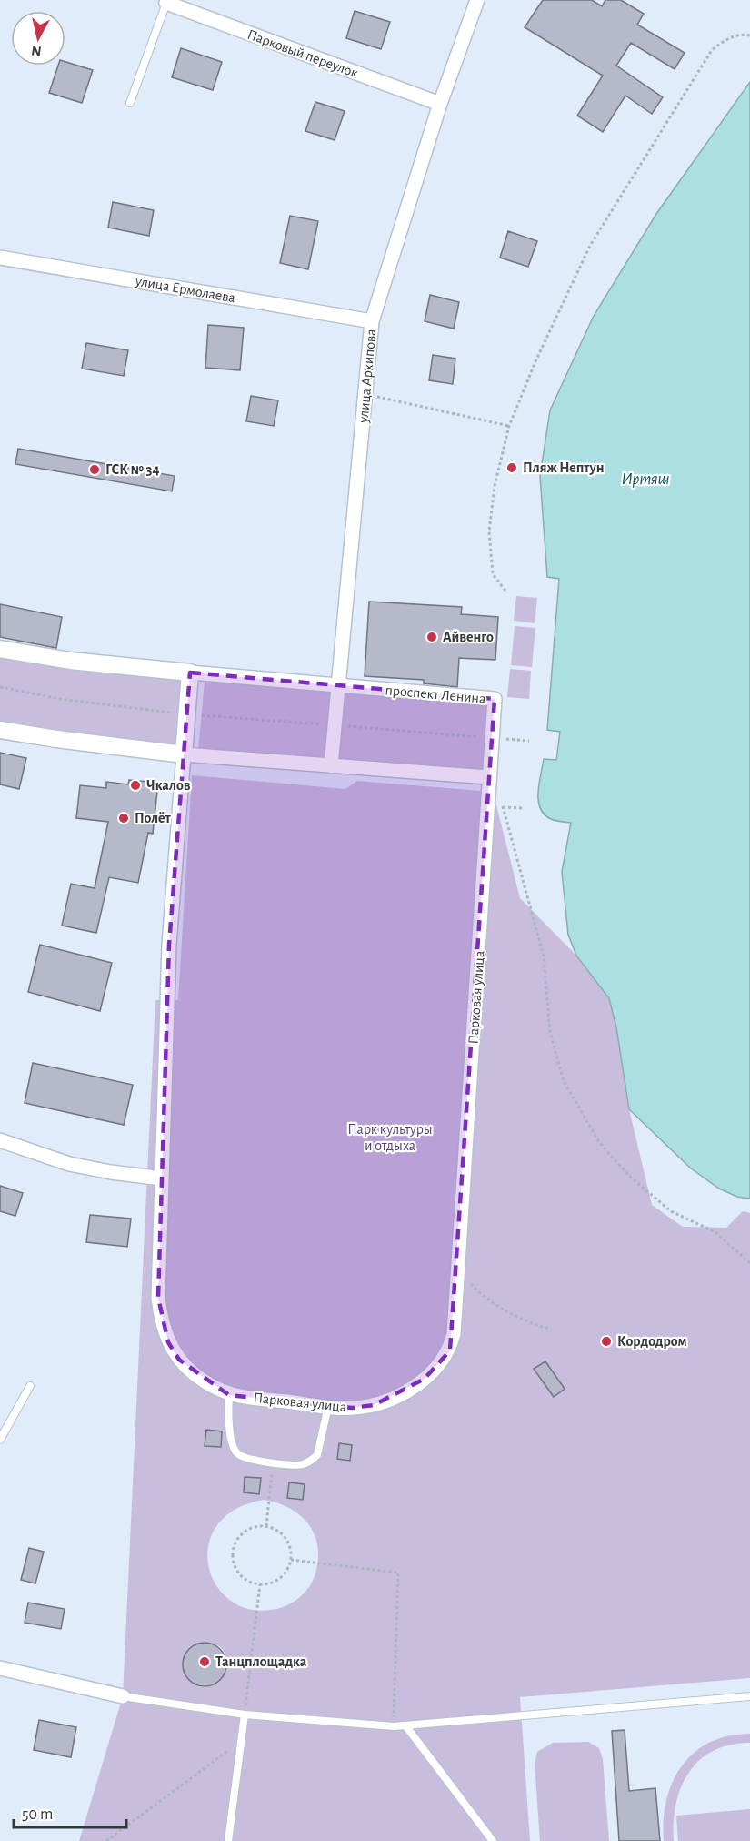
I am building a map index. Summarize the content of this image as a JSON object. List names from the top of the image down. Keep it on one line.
{"streets":{"street":["Парковый переулок","улица Ермолаева","улица Архипова","проспект Ленина","Парковая улица"]},"crossings":[["Парковый переулок","улица Архипова"],["улица Ермолаева","улица Архипова"],["улица Архипова","проспект Ленина"],["проспект Ленина","Парковая улица"]],"water":["Иртяш"],"parks":["Парк культуры и отдыха"],"places":["Пляж Нептун","ГСК № 34","Айвенго","Чкалов","Полёт","Кордодром","Танцплощадка"],"scale_bar":"50 m","north":"bottom"}
